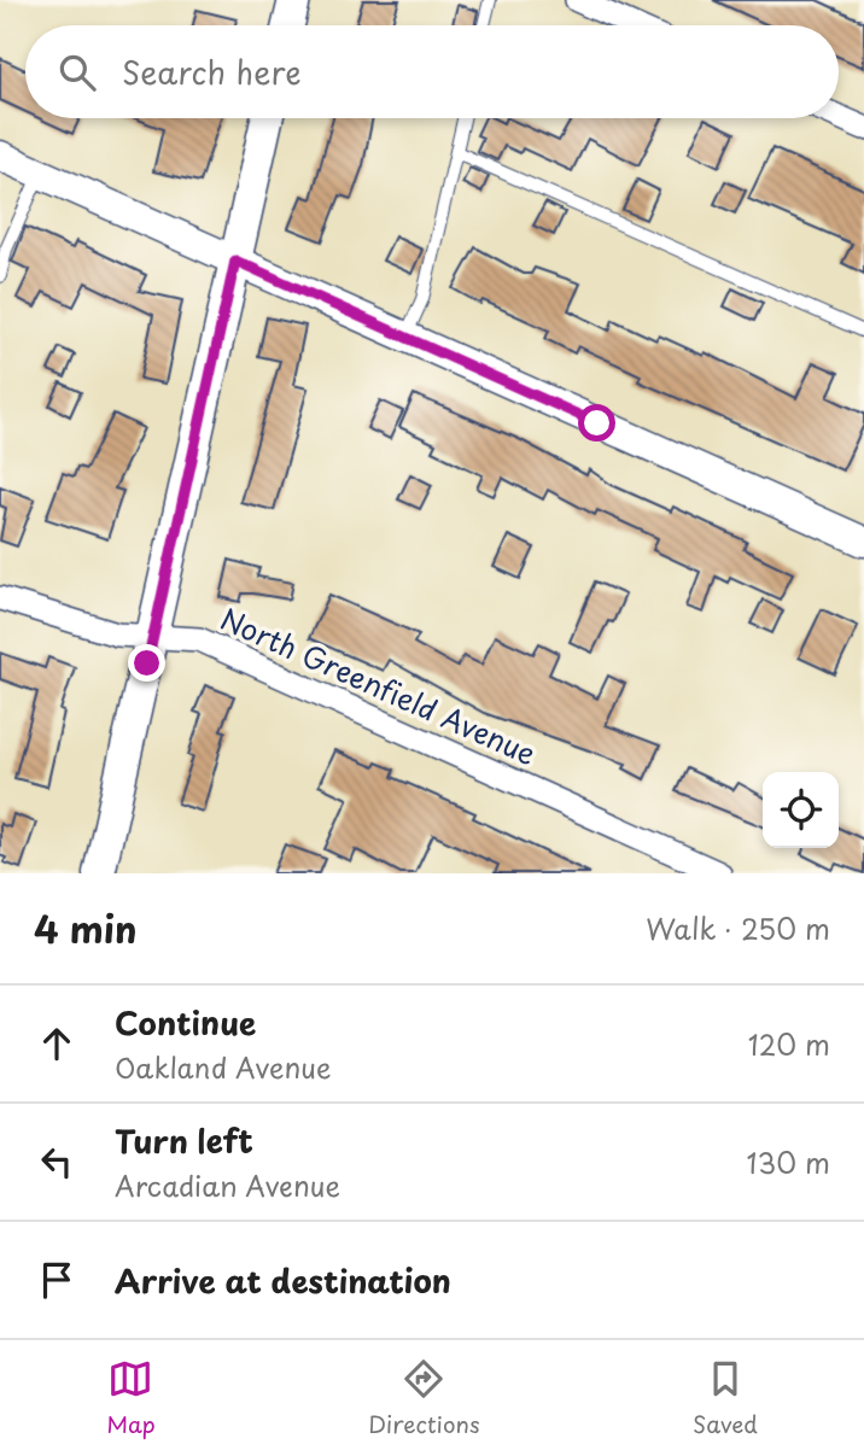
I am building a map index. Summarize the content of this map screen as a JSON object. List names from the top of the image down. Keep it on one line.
{"streets":{"street":["North Greenfield Avenue"]},"page":{"search":"Search here","heading":["4 min","Walk · 250 m"],"list":[["Continue","Oakland Avenue","120 m"],["Turn left","Arcadian Avenue","130 m"],"Arrive at destination"],"nav":["Map","Directions","Saved"]}}
